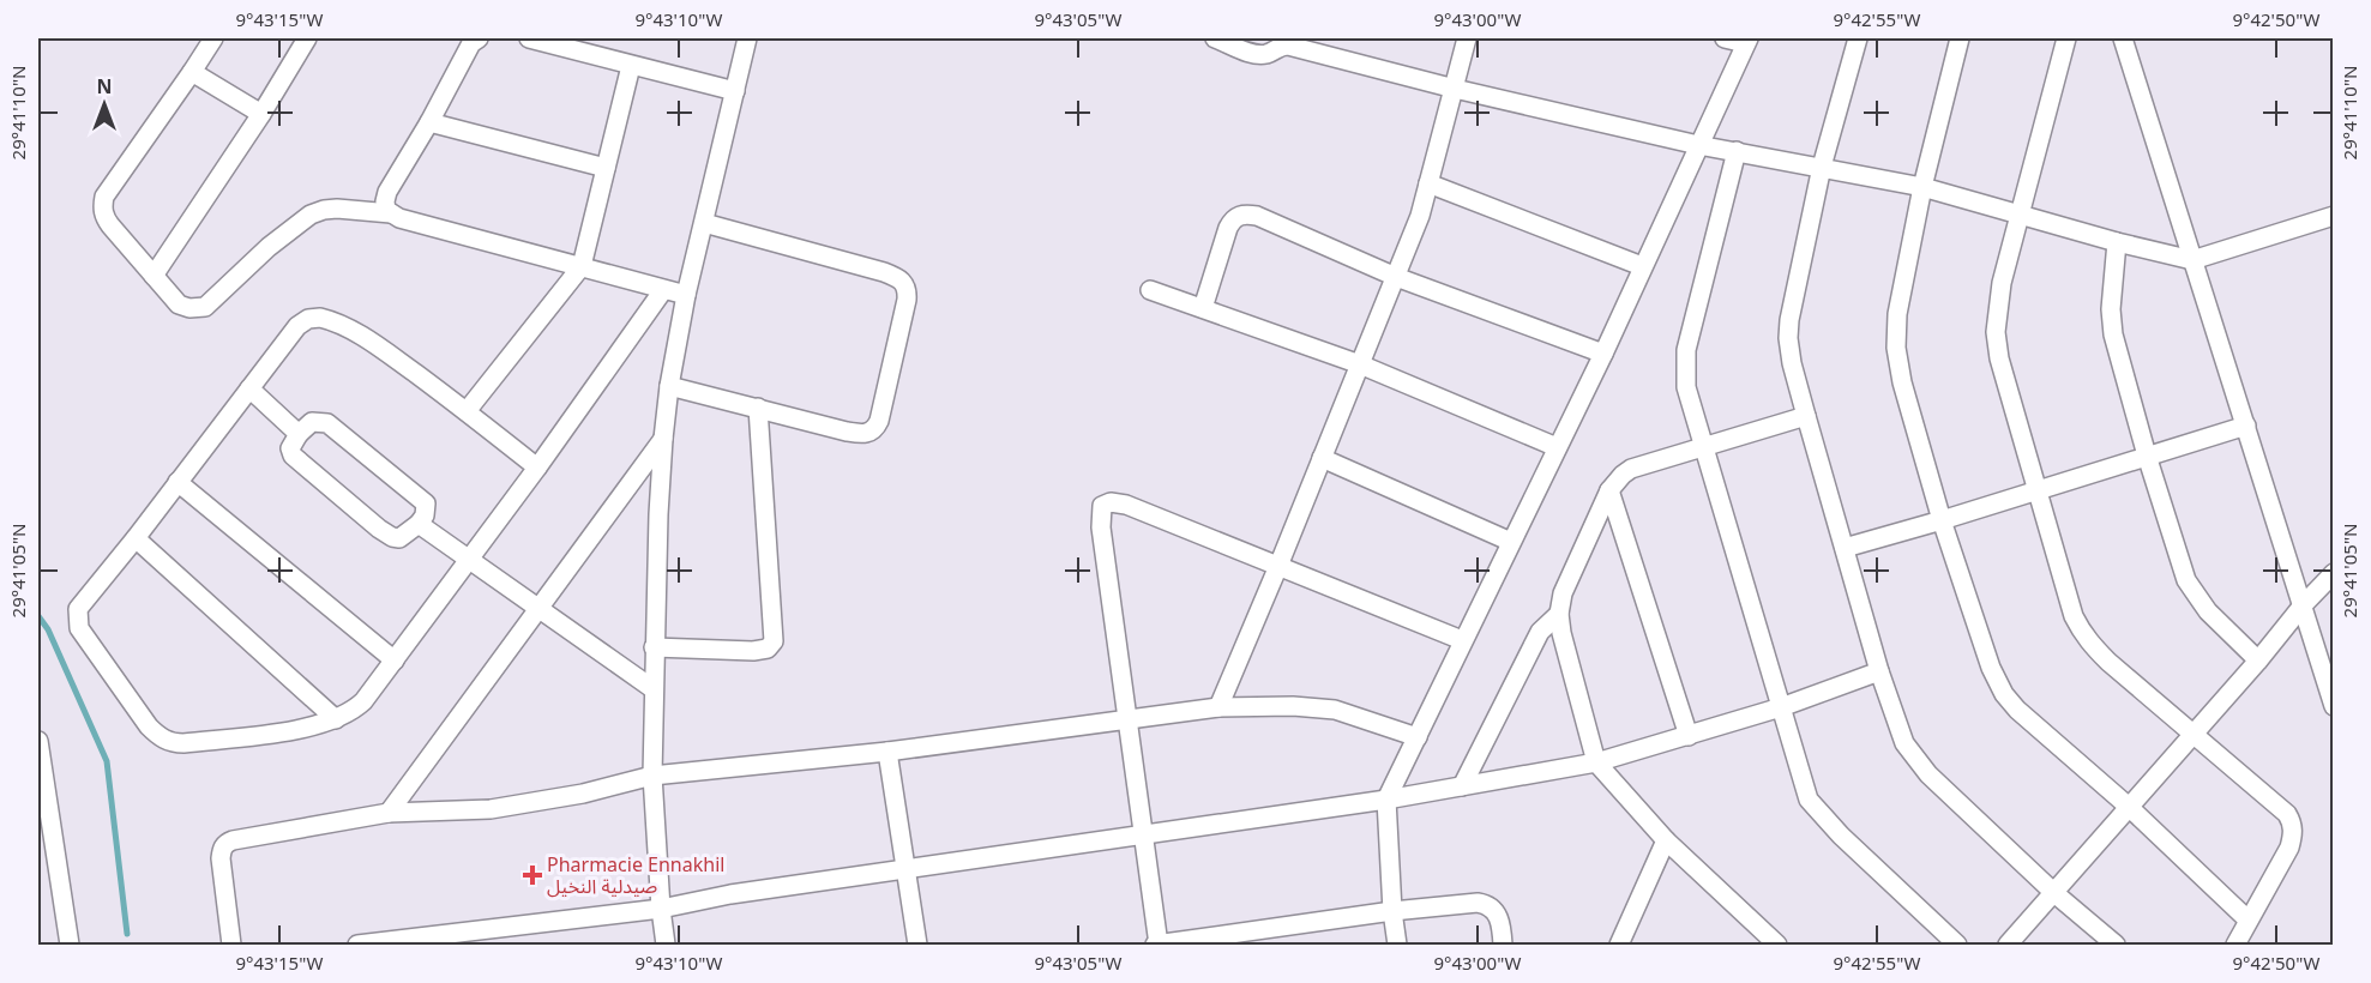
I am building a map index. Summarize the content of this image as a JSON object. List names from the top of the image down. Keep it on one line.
{"places":{"health":["Pharmacie Ennakhil صيدلية النخيل"]},"north":"top","coordinates":["9°43'15\"W","9°43'10\"W","9°43'05\"W","9°43'00\"W","9°42'55\"W","9°42'50\"W","29°41'10\"N","29°41'05\"N"]}
